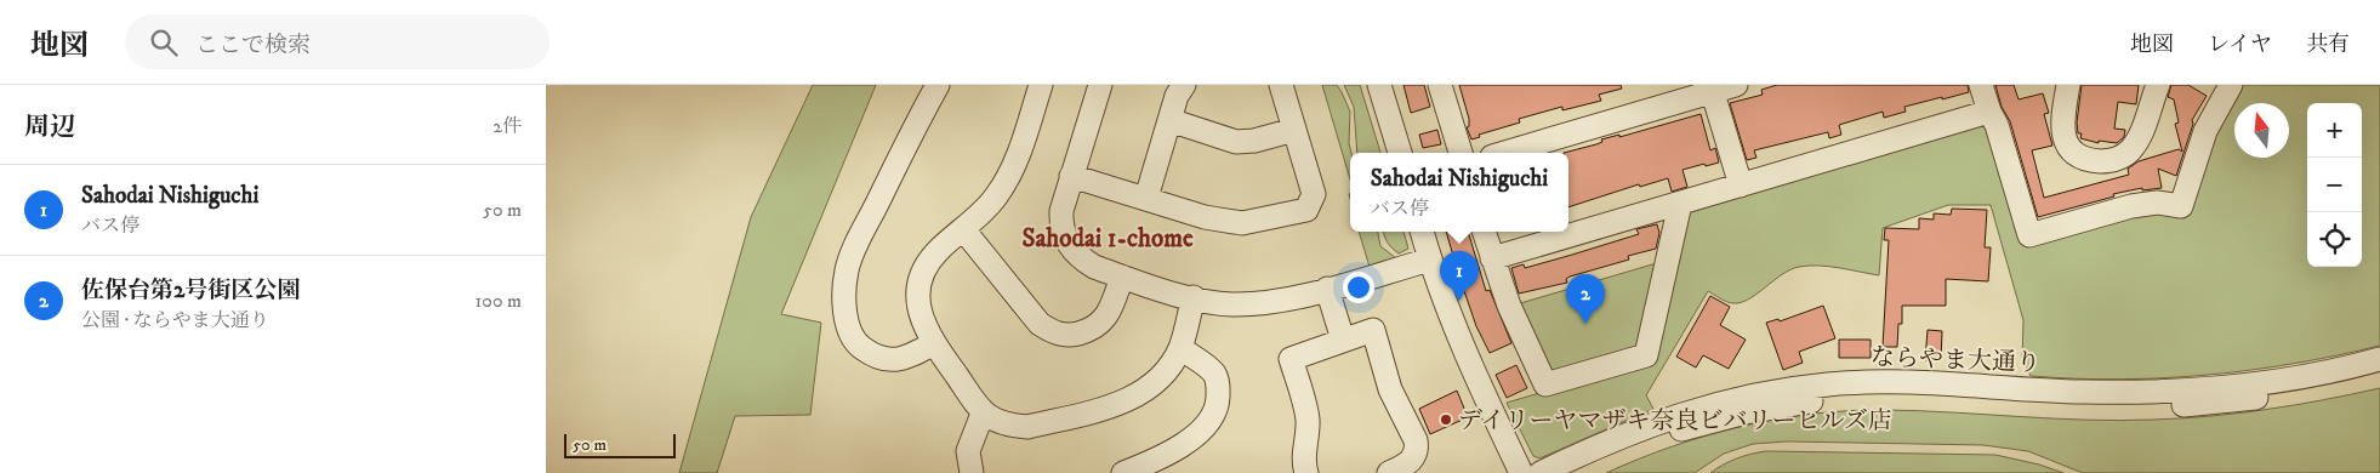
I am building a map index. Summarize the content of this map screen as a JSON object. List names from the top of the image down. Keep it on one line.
{"streets":{"street":["ならやま大通り"]},"districts":["Sahodai 1-chome"],"places":["デイリーヤマザキ奈良ビバリーヒルズ店"],"scale_bar":"50 m","north":"top","page":{"header":"地図","search":"ここで検索","nav":["地図","レイヤ","共有"],"heading":["周辺","2件"],"map_buttons":["+","−"],"popup":["Sahodai Nishiguchi","バス停"],"list":[{"mark":"1","name":"Sahodai Nishiguchi","note":"バス停","value":"50 m"},{"mark":"2","name":"佐保台第2号街区公園","note":"公園 · ならやま大通り","value":"100 m"}],"pins":["1","2"],"scale":"50 m"}}
